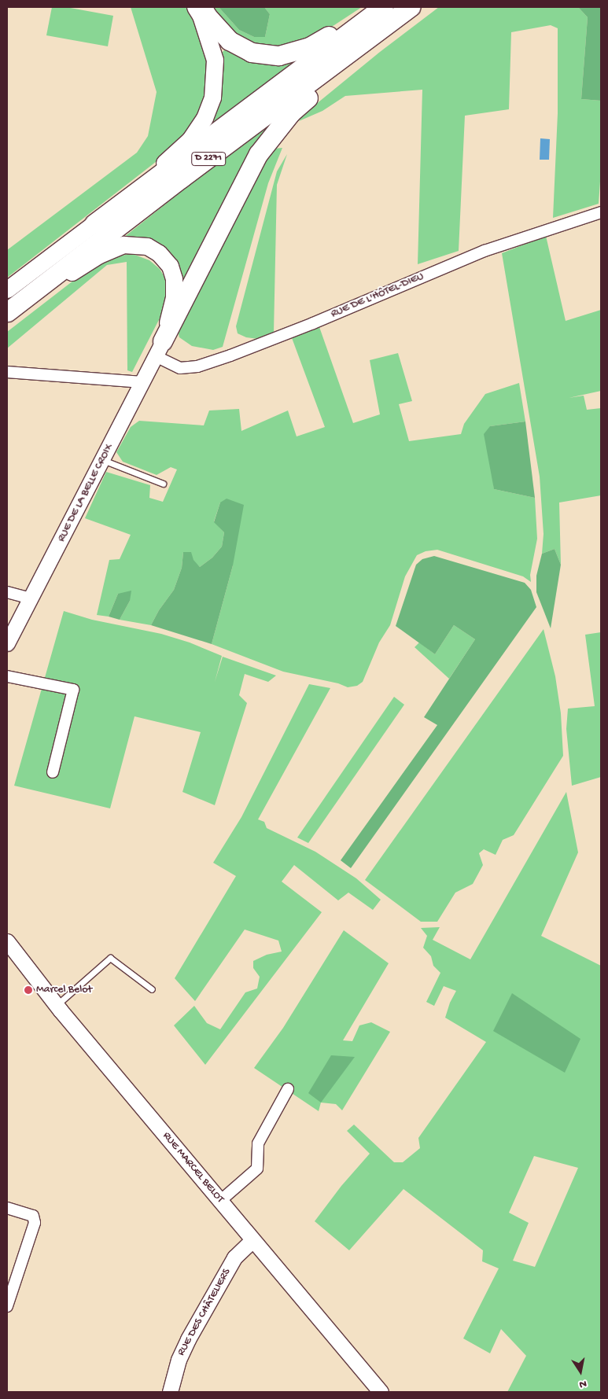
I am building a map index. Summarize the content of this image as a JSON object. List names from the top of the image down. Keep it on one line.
{"streets":{"highway":["D 2271"],"main road":["RUE DE LA BELLE CROIX","RUE MARCEL BELOT","RUE DES CHÂTELIERS"],"street":["RUE DE L'HÔTEL-DIEU"]},"crossings":[["RUE DE L'HÔTEL-DIEU","RUE DE LA BELLE CROIX"],["RUE MARCEL BELOT","RUE DES CHÂTELIERS"]],"places":["Marcel Belot"],"north":"bottom"}
